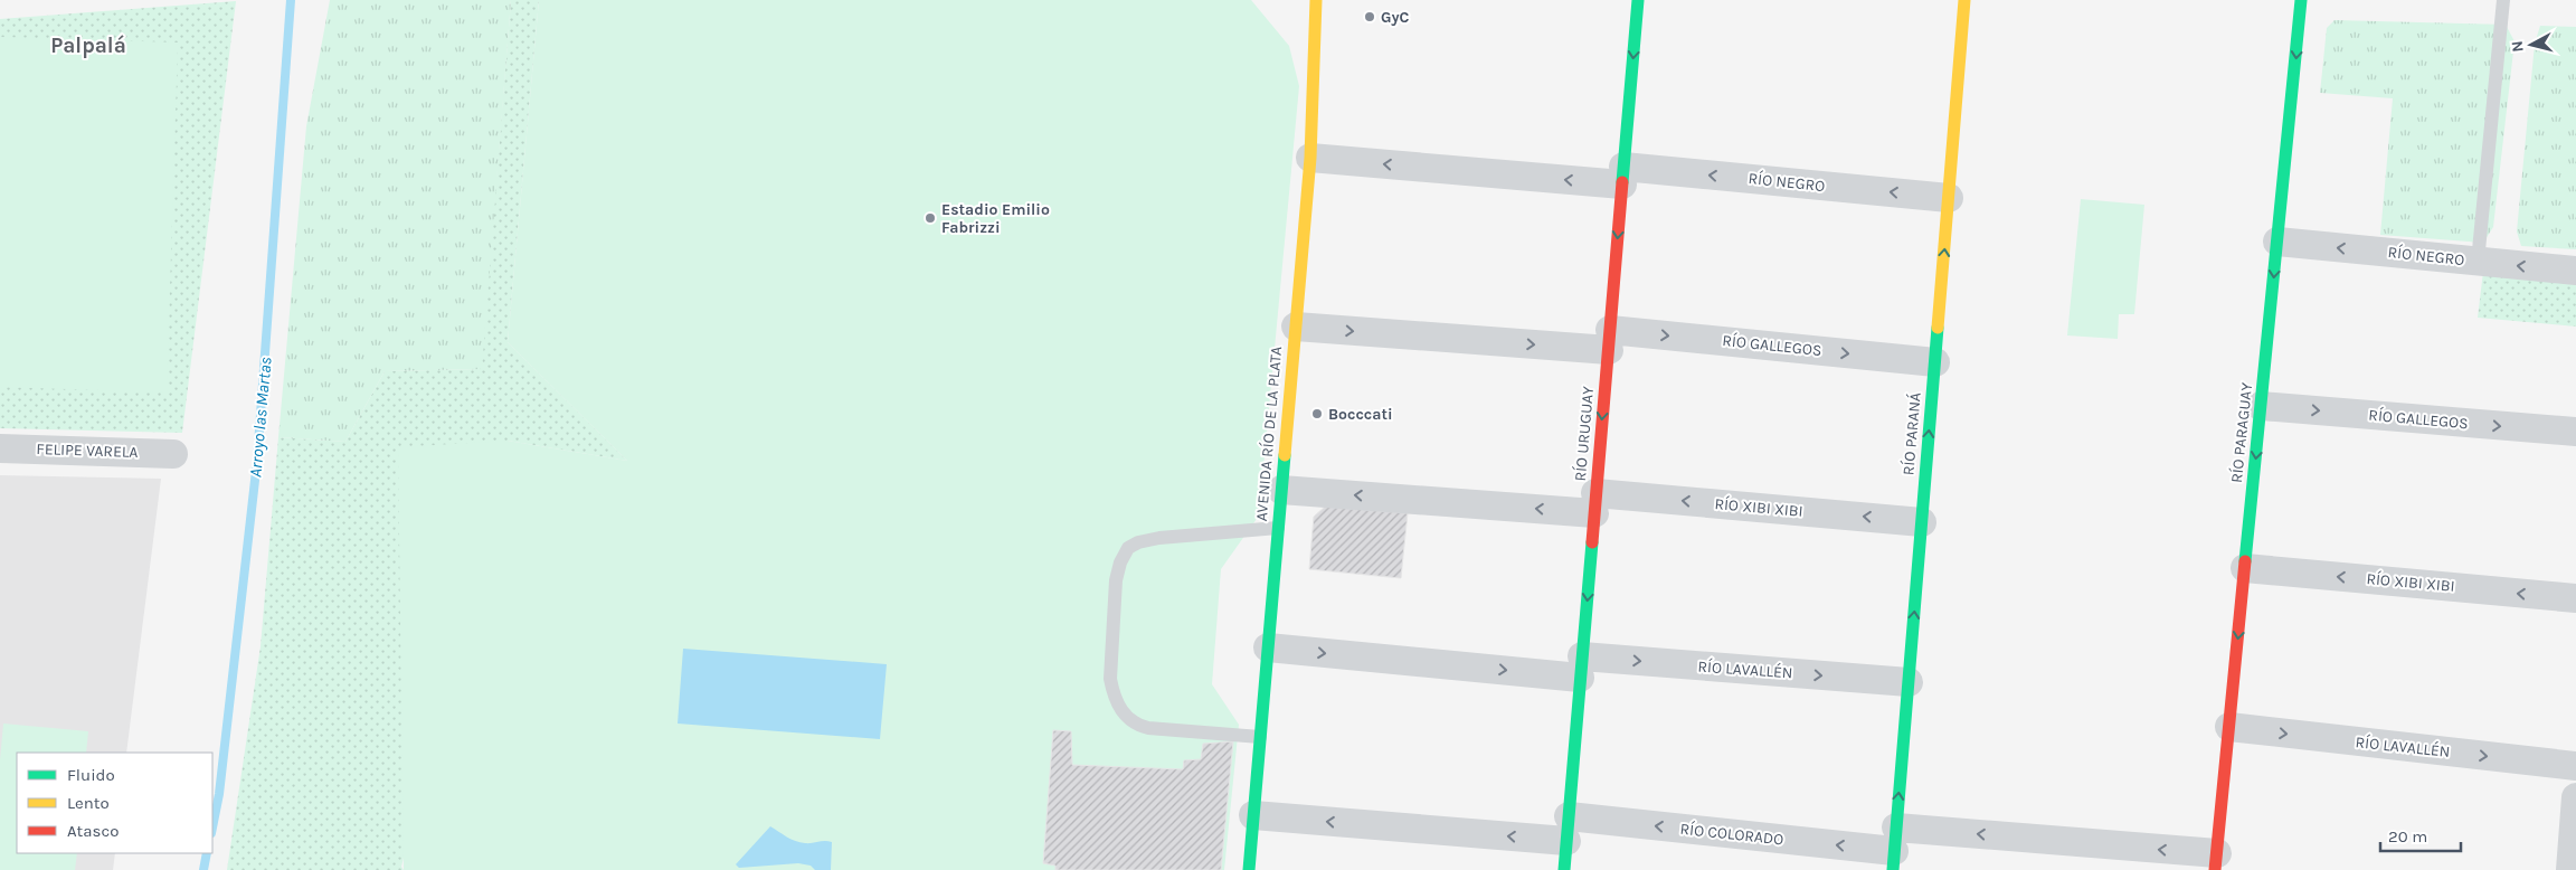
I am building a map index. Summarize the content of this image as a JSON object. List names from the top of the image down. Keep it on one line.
{"streets":{"street":["RÍO NEGRO","RÍO GALLEGOS","RÍO PARAGUAY","AVENIDA RÍO DE LA PLATA","RÍO URUGUAY","RÍO PARANÁ","FELIPE VARELA","RÍO XIBI XIBI","RÍO LAVALLÉN","RÍO COLORADO"]},"crossings":[["RÍO NEGRO","RÍO PARAGUAY"],["RÍO NEGRO","AVENIDA RÍO DE LA PLATA"],["RÍO NEGRO","RÍO URUGUAY"],["RÍO NEGRO","RÍO PARANÁ"],["RÍO GALLEGOS","RÍO PARAGUAY"],["RÍO GALLEGOS","AVENIDA RÍO DE LA PLATA"],["RÍO GALLEGOS","RÍO URUGUAY"],["RÍO GALLEGOS","RÍO PARANÁ"],["RÍO PARAGUAY","RÍO XIBI XIBI"],["RÍO PARAGUAY","RÍO LAVALLÉN"],["RÍO PARAGUAY","RÍO COLORADO"],["AVENIDA RÍO DE LA PLATA","RÍO XIBI XIBI"],["AVENIDA RÍO DE LA PLATA","RÍO LAVALLÉN"],["AVENIDA RÍO DE LA PLATA","RÍO COLORADO"],["RÍO URUGUAY","RÍO XIBI XIBI"],["RÍO URUGUAY","RÍO LAVALLÉN"],["RÍO URUGUAY","RÍO COLORADO"],["RÍO PARANÁ","RÍO XIBI XIBI"],["RÍO PARANÁ","RÍO LAVALLÉN"],["RÍO PARANÁ","RÍO COLORADO"]],"one_way":["RÍO NEGRO","RÍO GALLEGOS","RÍO PARAGUAY","RÍO URUGUAY","RÍO PARANÁ","RÍO XIBI XIBI","RÍO LAVALLÉN","RÍO COLORADO"],"districts":["Palpalá"],"water":["Arroyo las Martas"],"places":["GyC","Estadio Emilio Fabrizzi","Bocccati"],"legend":["Fluido","Lento","Atasco"],"scale_bar":"20 m","north":"left"}
